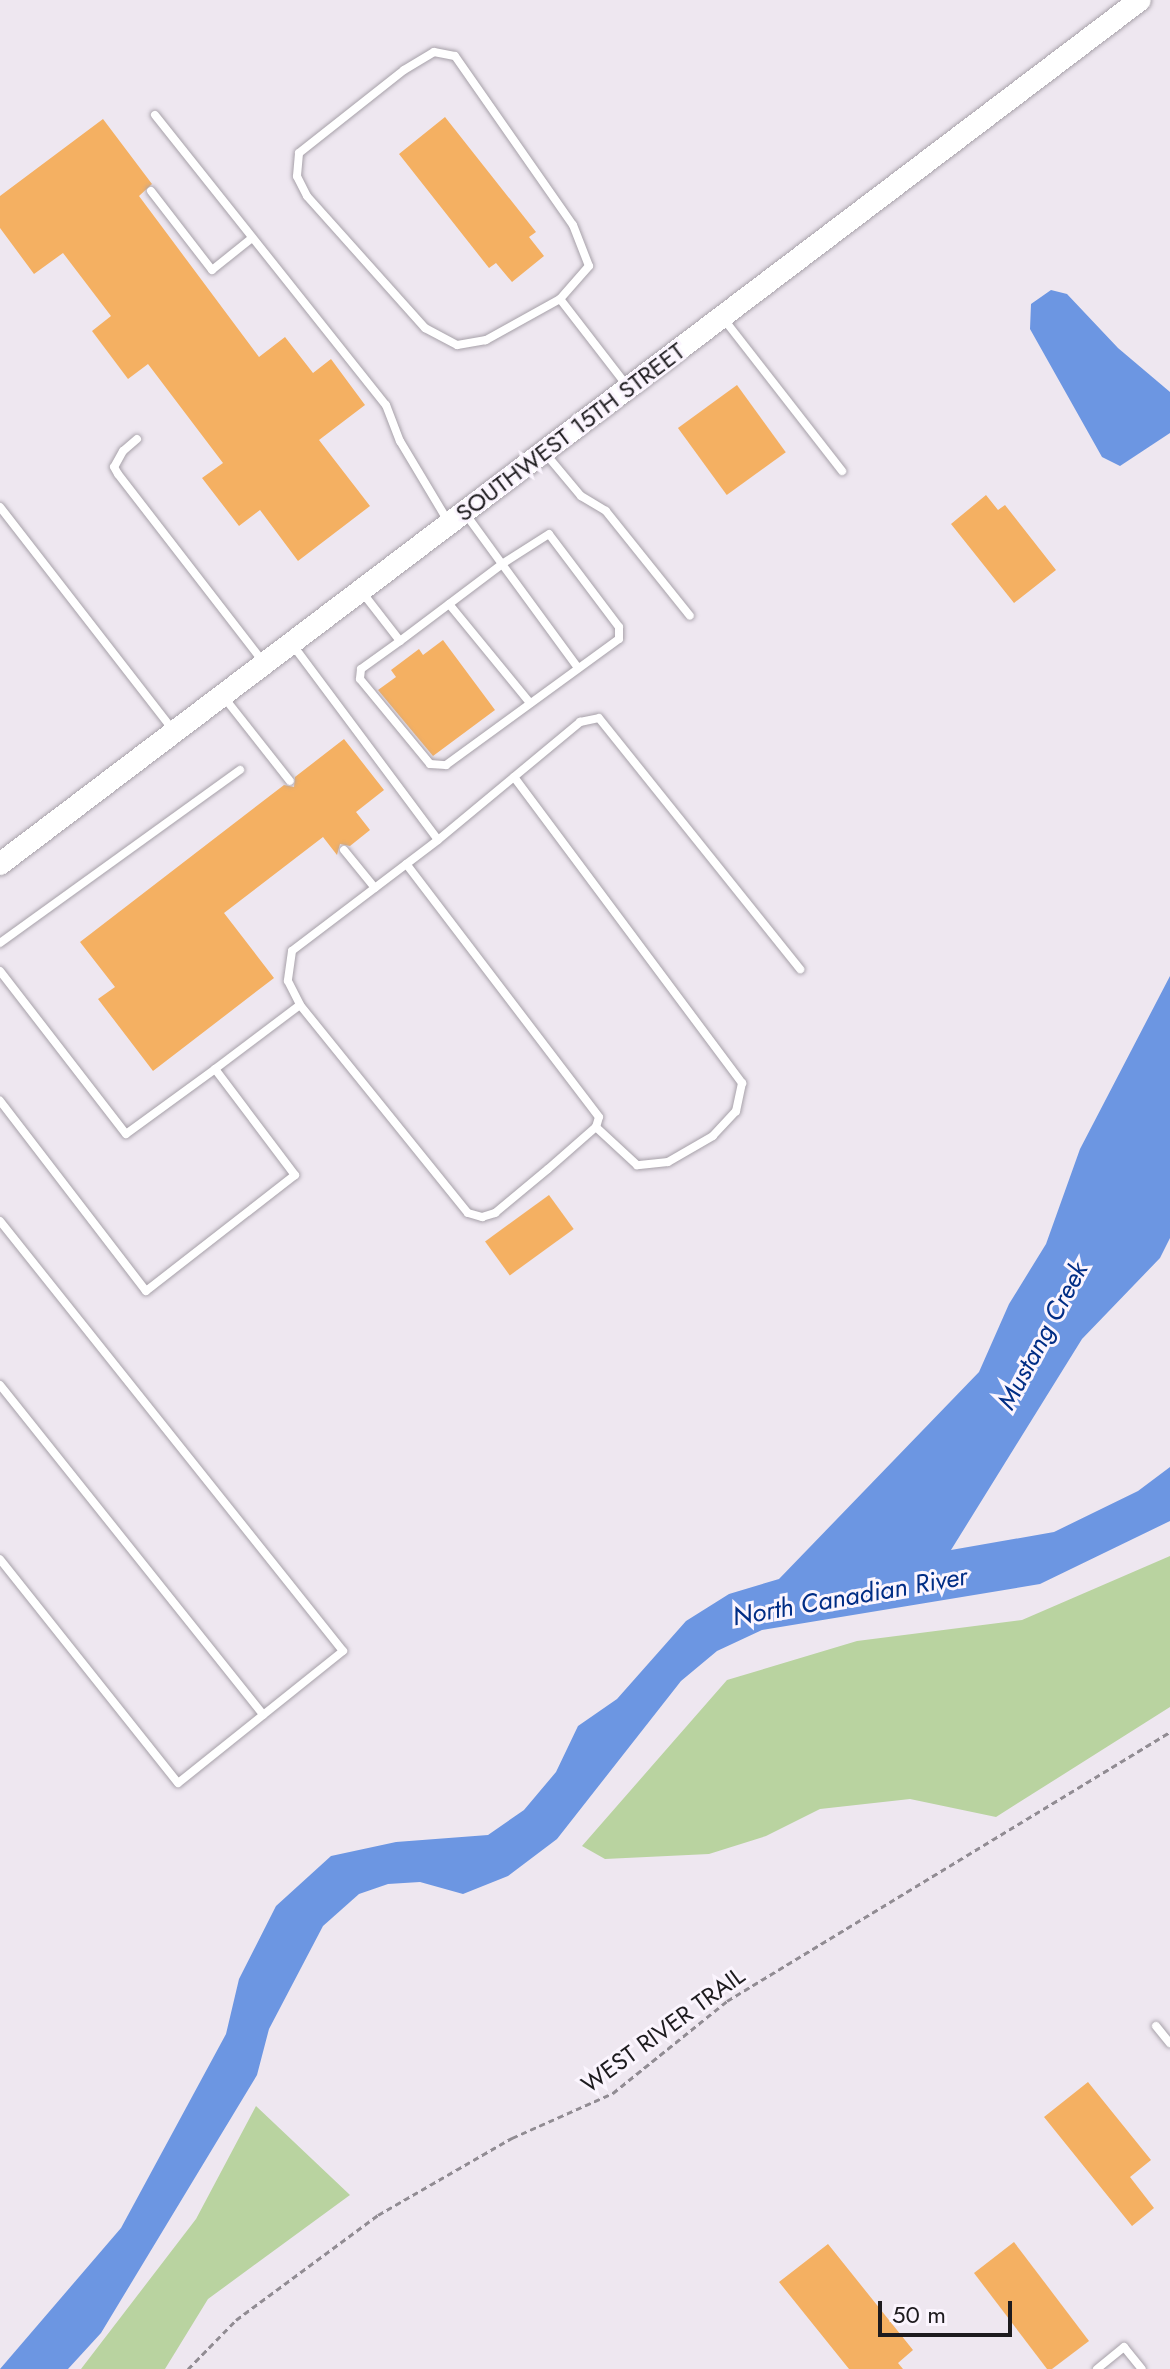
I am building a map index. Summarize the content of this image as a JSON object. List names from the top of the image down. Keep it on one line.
{"streets":{"main road":["SOUTHWEST 15TH STREET"],"path":["WEST RIVER TRAIL"]},"water":["Mustang Creek","North Canadian River"],"scale_bar":"50 m"}
